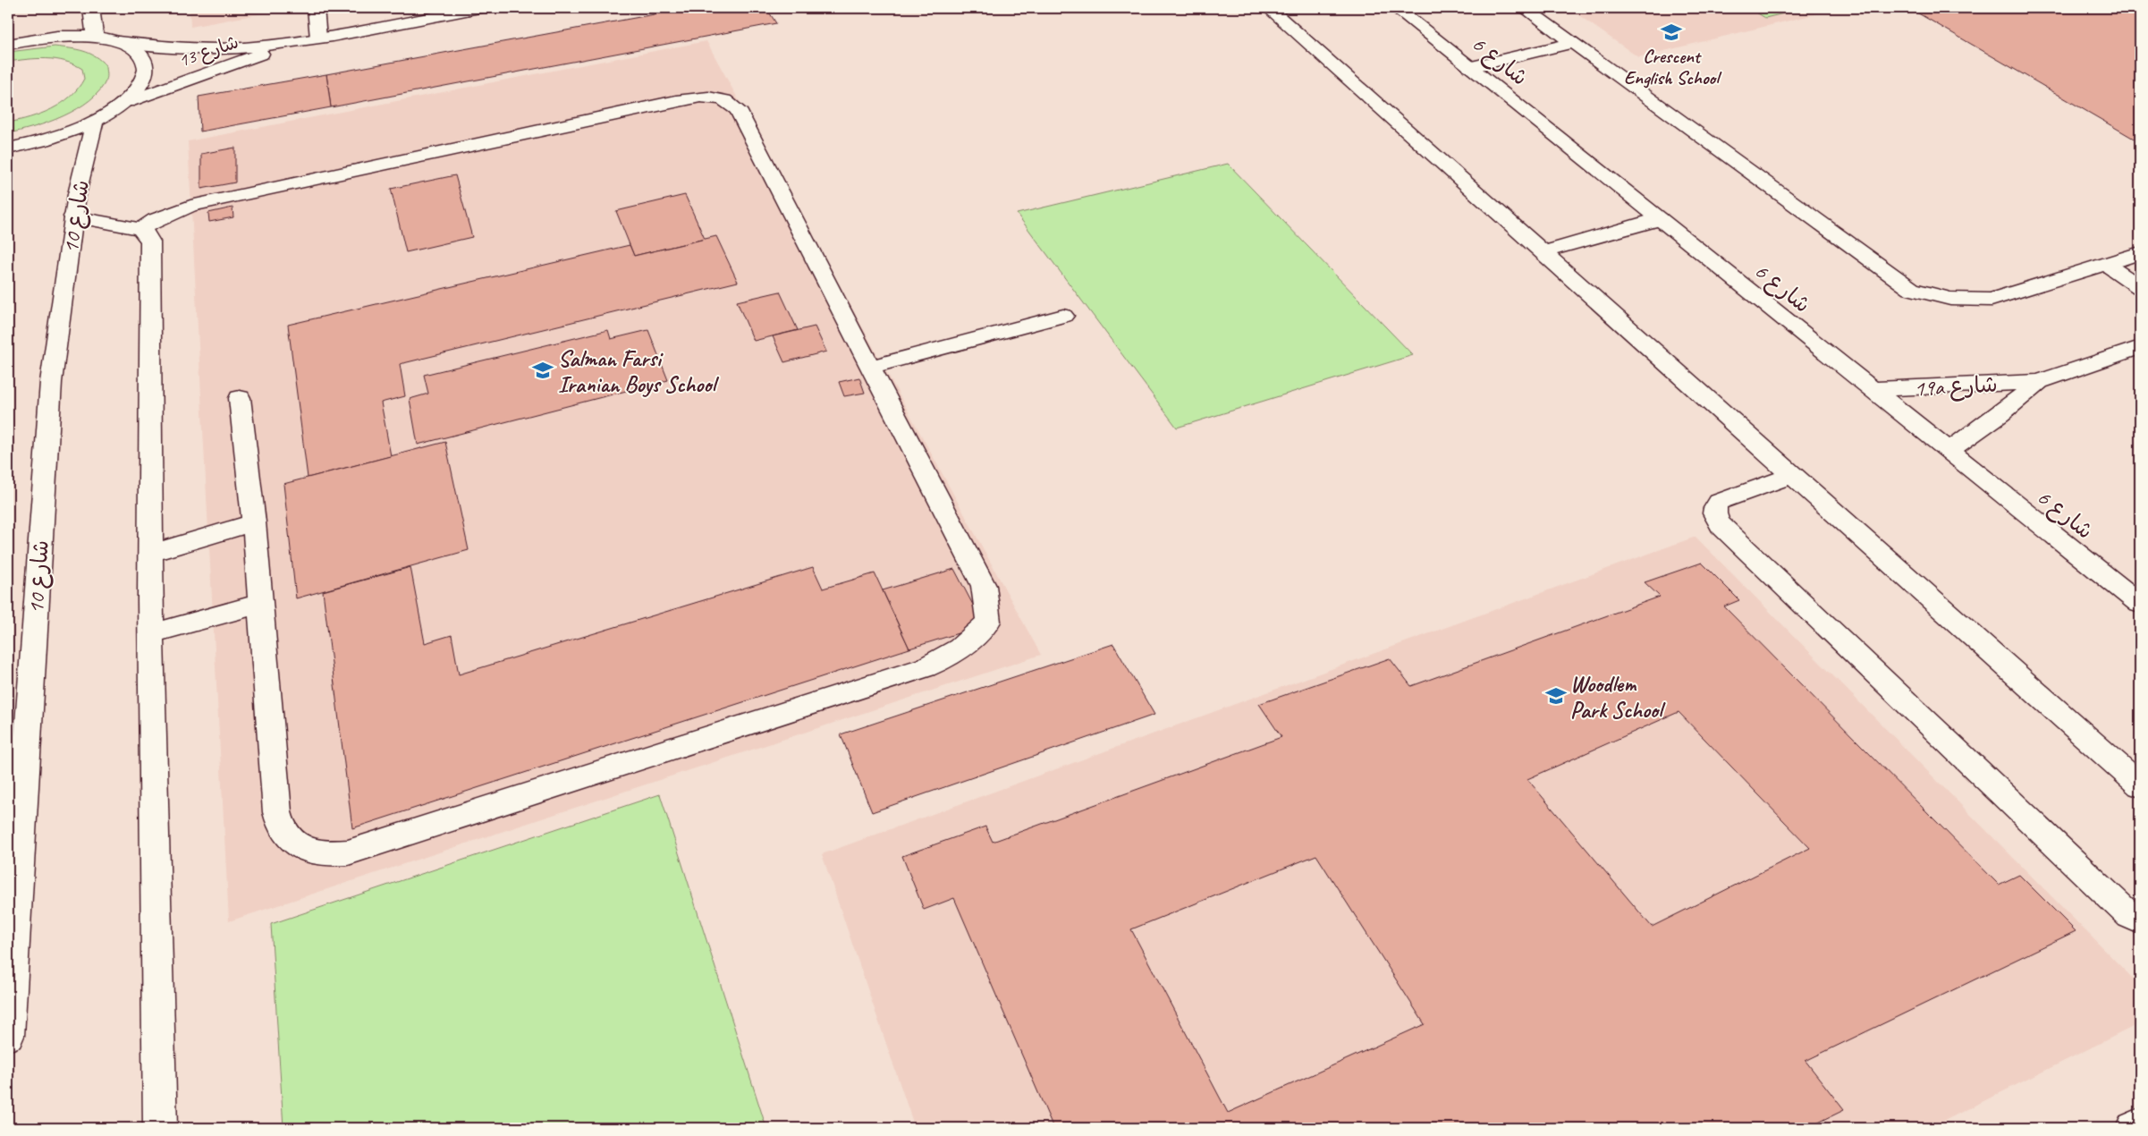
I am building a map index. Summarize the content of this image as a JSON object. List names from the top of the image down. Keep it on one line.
{"streets":{"street":["شارع 13","شارع 6","شارع 10","19a شارع"]},"crossings":[["شارع 6","19a شارع"]],"places":{"school or university":["Crescent English School","Salman Farsi Iranian Boys School","Woodlem Park School"]}}
